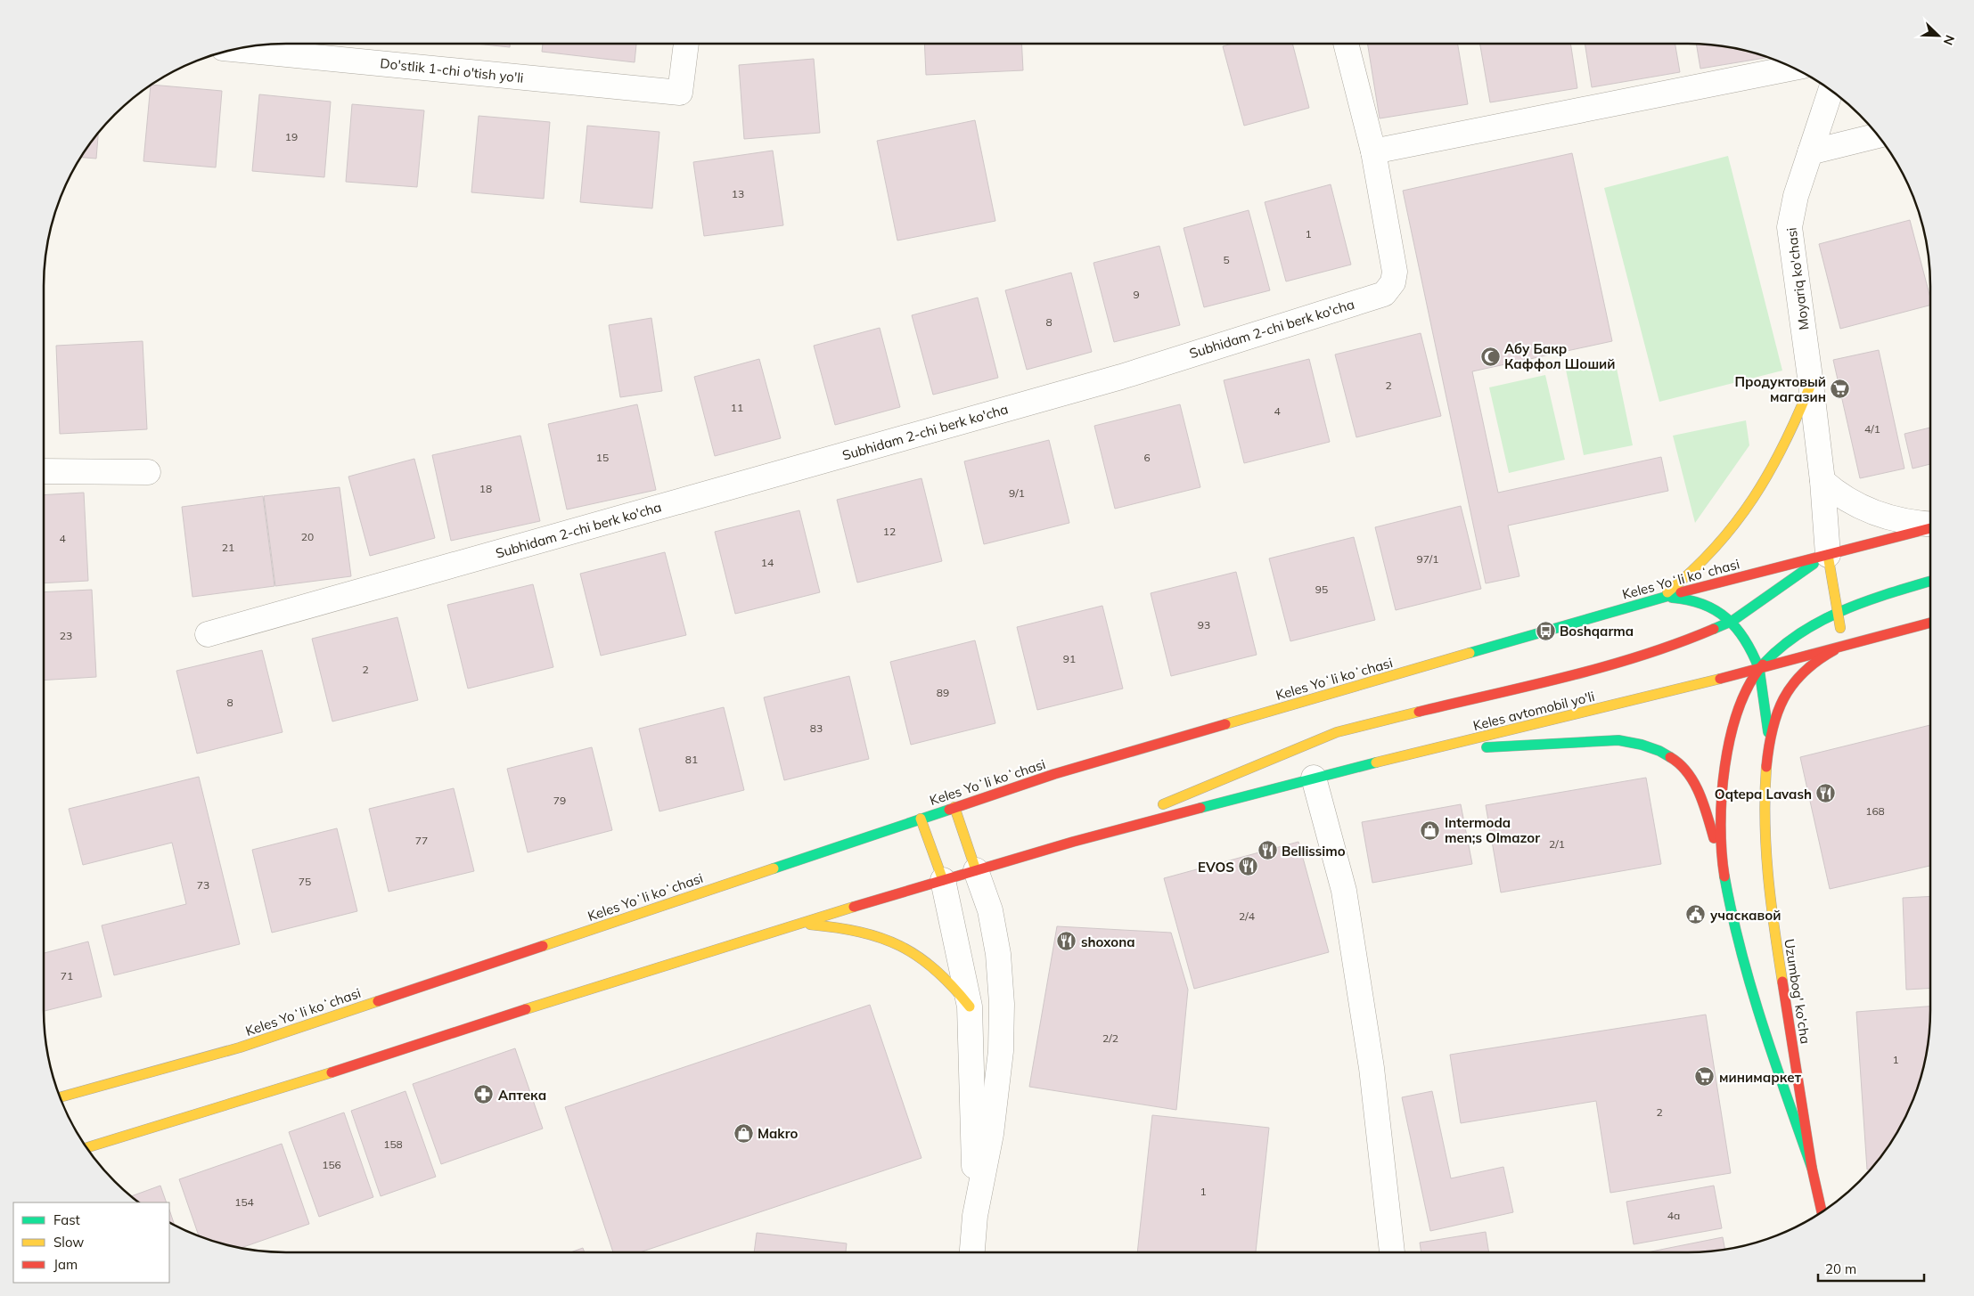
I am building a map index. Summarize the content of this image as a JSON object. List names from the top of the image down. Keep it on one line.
{"streets":{"main road":["Keles Yoʻli koʻchasi","Keles avtomobil yo'li","Uzumbog' ko'cha"],"street":["Do'stlik 1-chi o'tish yo'li","Moyariq ko'chasi","Subhidam 2-chi berk ko'cha"]},"crossings":[["Moyariq ko'chasi","Keles Yoʻli koʻchasi"],["Keles Yoʻli koʻchasi","Uzumbog' ko'cha"],["Keles avtomobil yo'li","Uzumbog' ko'cha"]],"places":{"mosque":["Абу Бакр Каффол Шоший"],"supermarket":["Продуктовый магазин","минимаркет"],"bus stop":["Boshqarma"],"restaurant":["Oqtepa Lavash","Bellissimo","EVOS","shoxona"],"shop":["Intermoda men;s Olmazor","Makro"],"public building":["учаскавой"],"pharmacy":["Аптека"]},"house_numbers":["19","13","1","5","9","8","2","11","4","4/1","15","6","18","9/1","12","20","4","21","97/1","14","95","93","23","91","2","89","8","83","81","79","168","77","2/1","75","73","2/4","71","2/2","1","2","158","156","1","154","4a"],"legend":["Fast","Slow","Jam"],"scale_bar":"20 m","north":"bottom right"}
